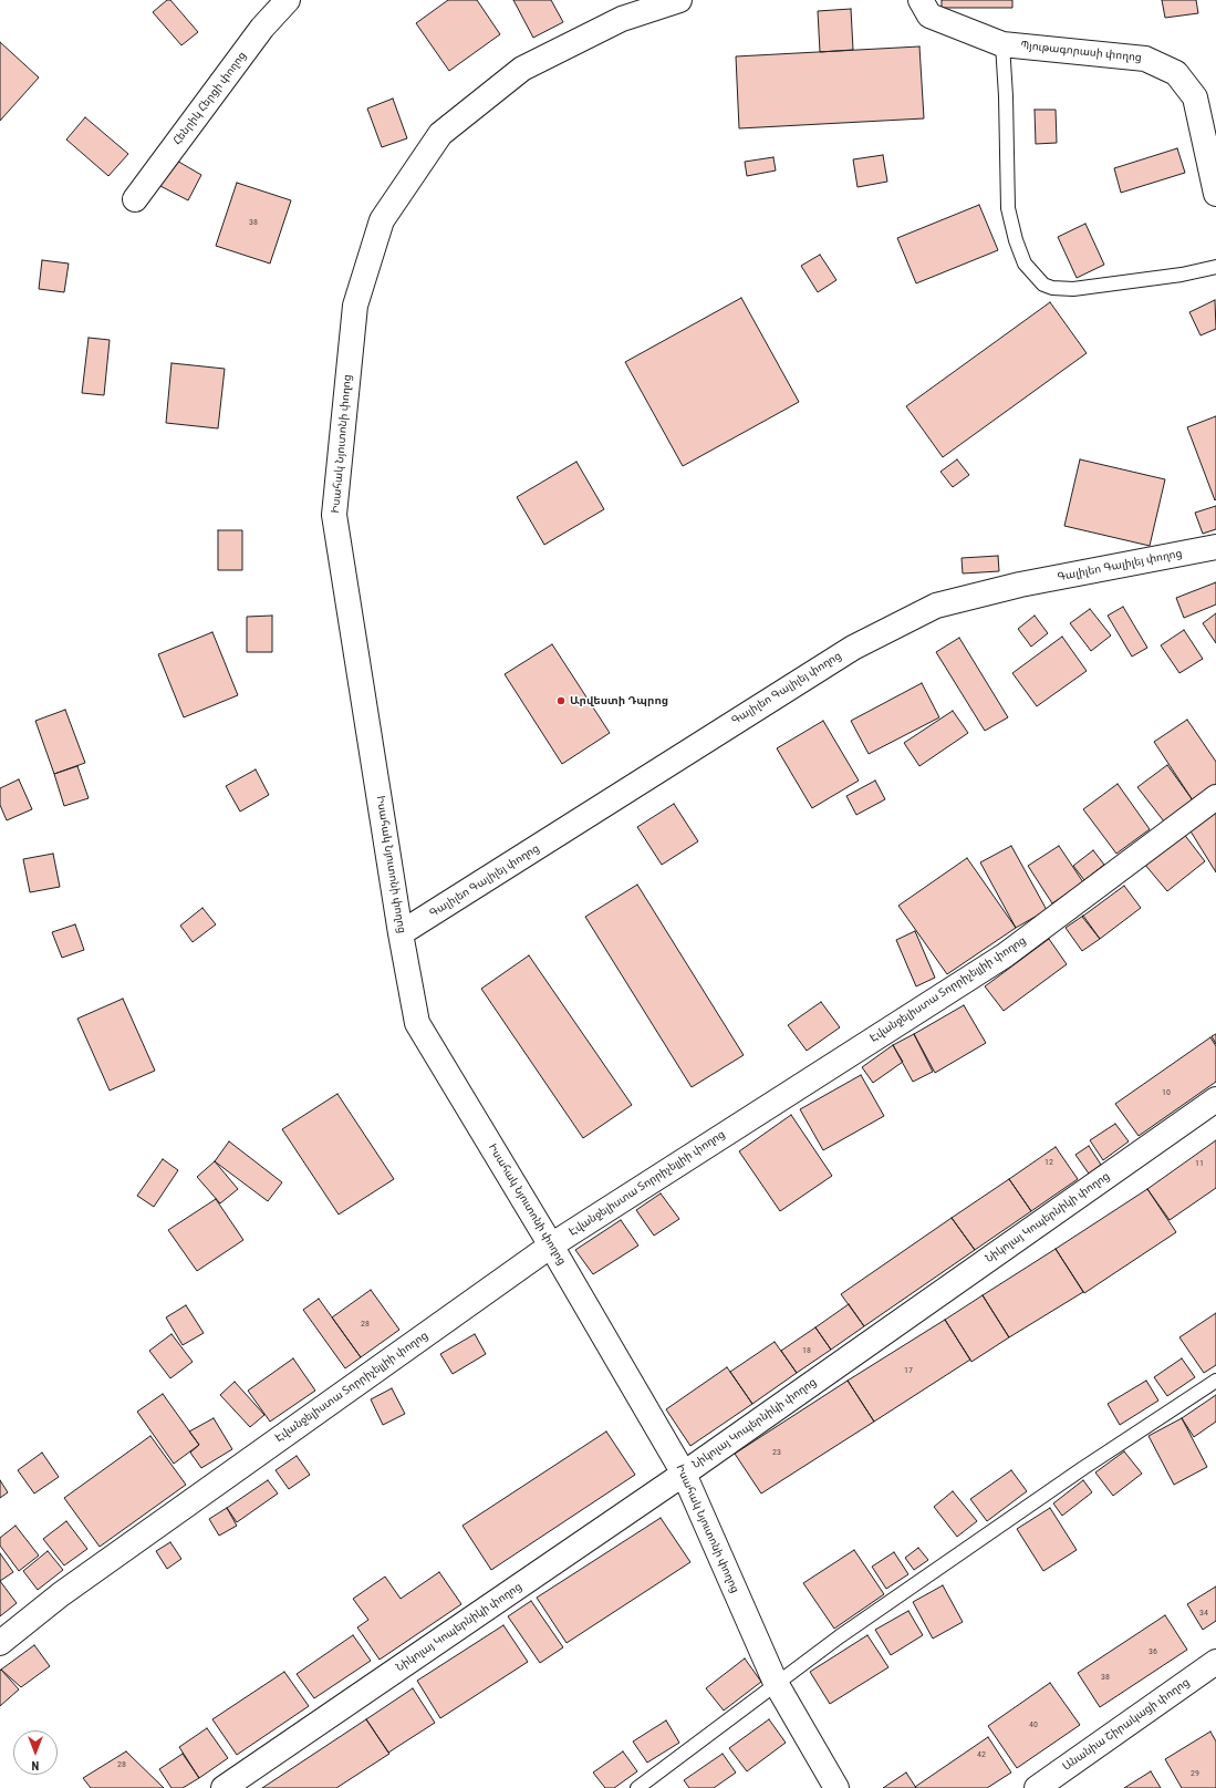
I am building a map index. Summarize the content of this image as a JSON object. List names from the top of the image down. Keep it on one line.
{"streets":{"street":["Պյութագորասի փողոց","Հենրիկ Հերցի փողոց","Իսահակ Նյուտոնի փողոց","Գալիլեո Գալիլեյ փողոց","Էվանջելիստա Տորրիչելլիի փողոց","Նիկոլայ Կոպերնիկի փողոց","Անանիա Շիրակացի փողոց"]},"crossings":[["Իսահակ Նյուտոնի փողոց","Գալիլեո Գալիլեյ փողոց"],["Իսահակ Նյուտոնի փողոց","Էվանջելիստա Տորրիչելլիի փողոց"],["Իսահակ Նյուտոնի փողոց","Նիկոլայ Կոպերնիկի փողոց"]],"places":["Արվեստի Դպրոց"],"house_numbers":["38","10","12","11","28","18","17","23","34","36","38","40","42","28","29"],"north":"bottom"}
